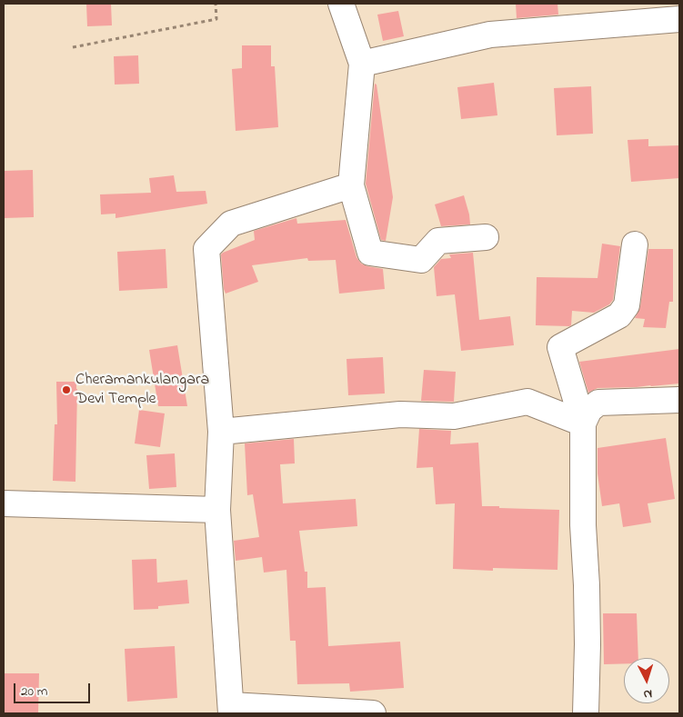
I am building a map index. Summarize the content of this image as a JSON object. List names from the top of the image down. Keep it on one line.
{"places":["Cheramankulangara Devi Temple"],"scale_bar":"20 m","north":"bottom"}
